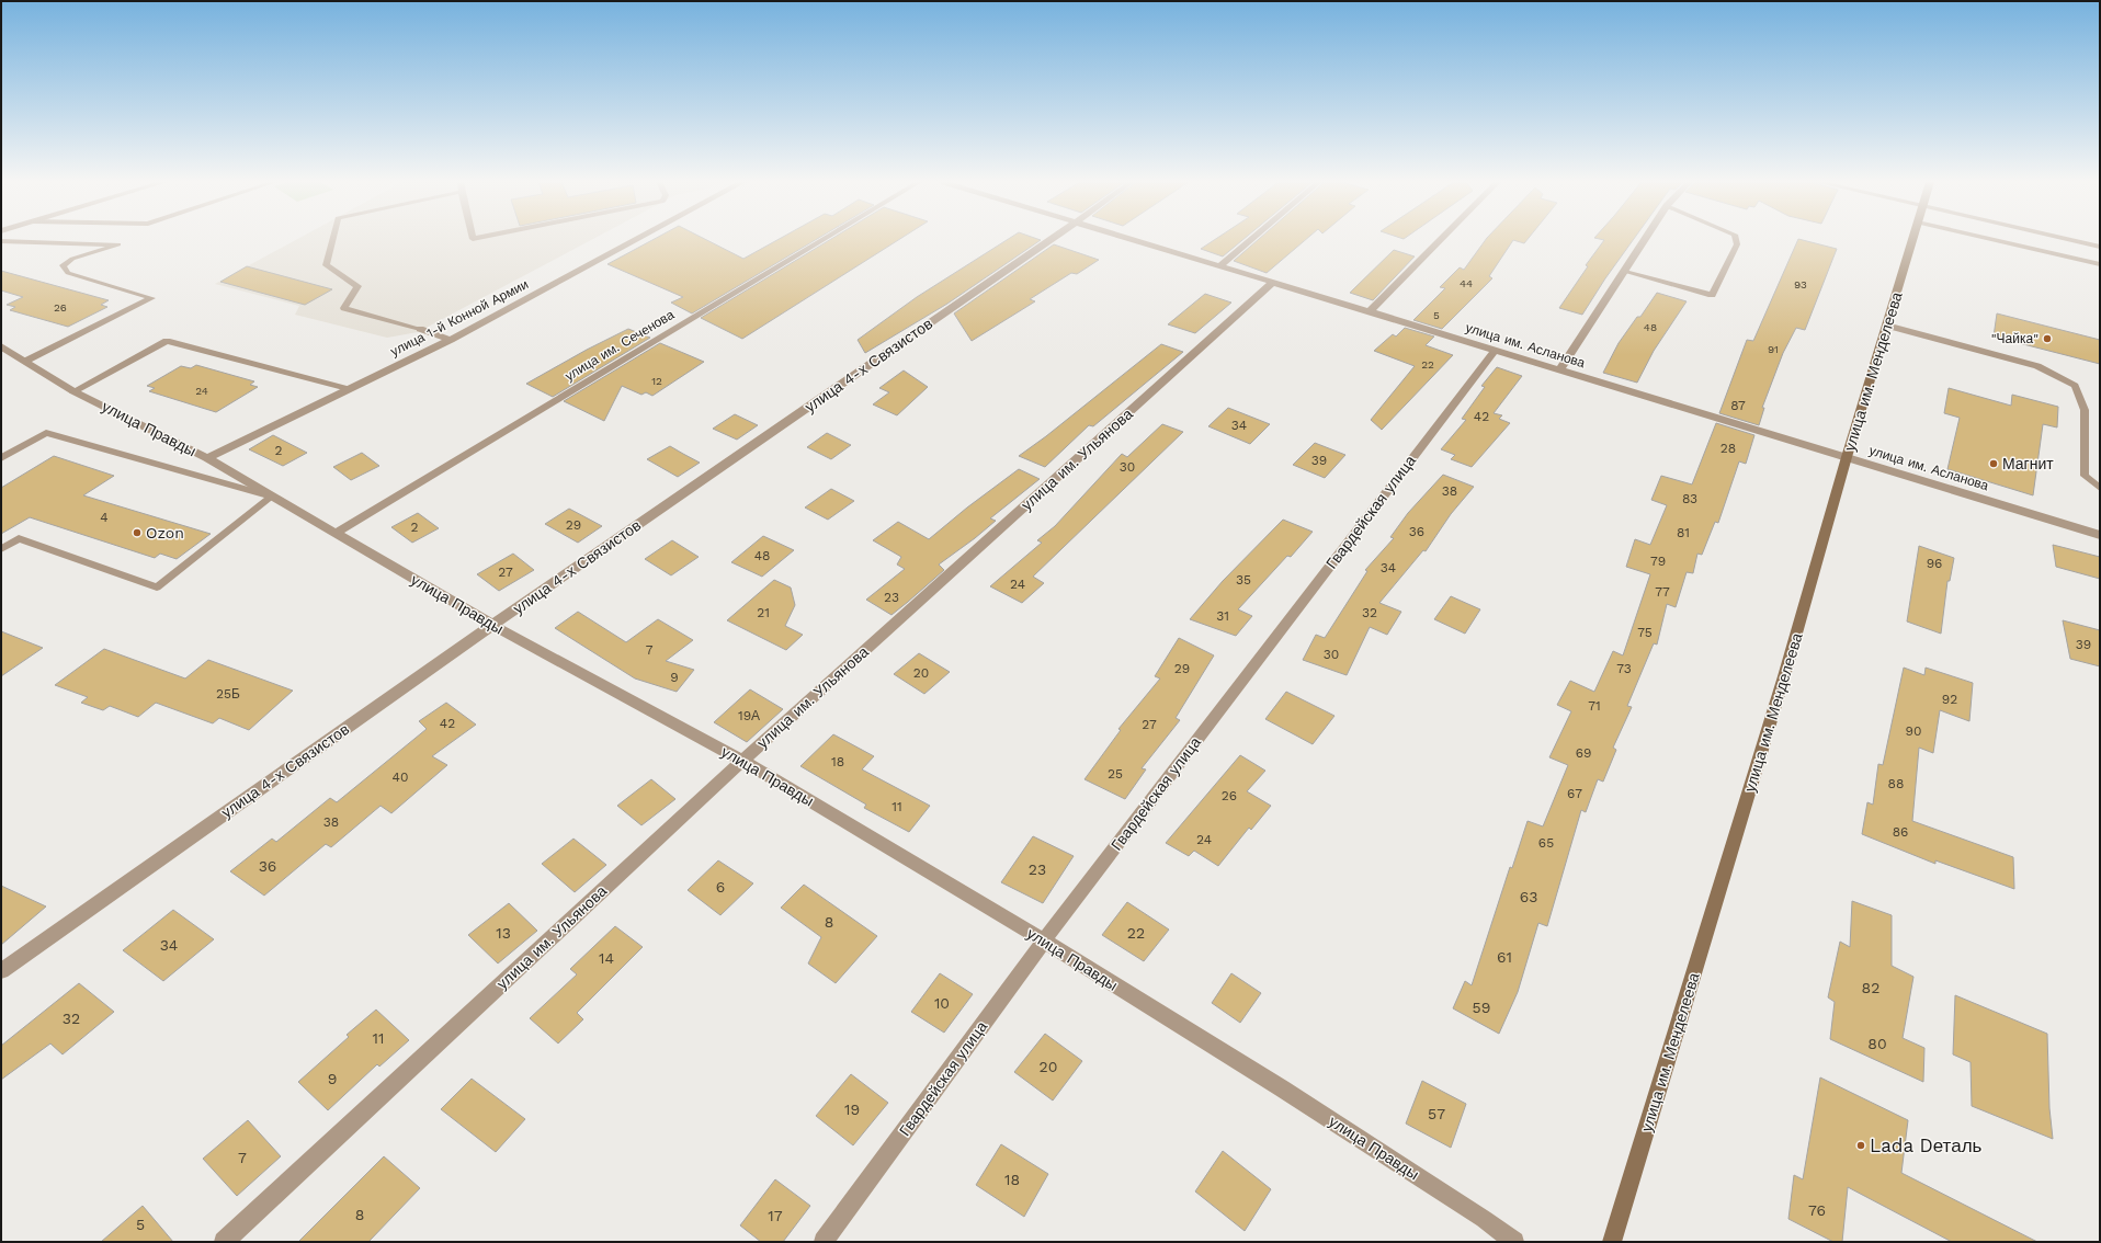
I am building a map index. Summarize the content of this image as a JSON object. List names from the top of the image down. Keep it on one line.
{"streets":{"main road":["улица им. Менделеева"],"street":["улица 1-й Конной Армии","улица им. Сеченова","улица им. Асланова","улица 4-х Связистов","улица Правды","улица им. Ульянова","Гвардейская улица"]},"crossings":[["улица 1-й Конной Армии","улица Правды"],["улица им. Сеченова","улица Правды"],["улица им. Асланова","улица им. Менделеева"],["улица им. Асланова","улица им. Ульянова"],["улица им. Асланова","Гвардейская улица"],["улица 4-х Связистов","улица Правды"],["улица Правды","улица им. Ульянова"],["улица Правды","Гвардейская улица"]],"places":["\"Чайка\"","Магнит","Ozon","Lada Dеталь"],"house_numbers":["44","93","26","5","48","91","22","12","24","87","42","34","28","2","39","30","38","83","4","29","2","36","81","48","79","96","34","27","35","24","77","23","21","32","31","75","39","7","30","29","73","20","9","25Б","92","71","19А","42","27","90","69","18","25","40","88","67","26","11","38","86","24","65","36","23","6","63","8","13","22","34","61","14","82","10","59","32","11","80","20","9","19","57","7","18","76","8","17","5"]}
